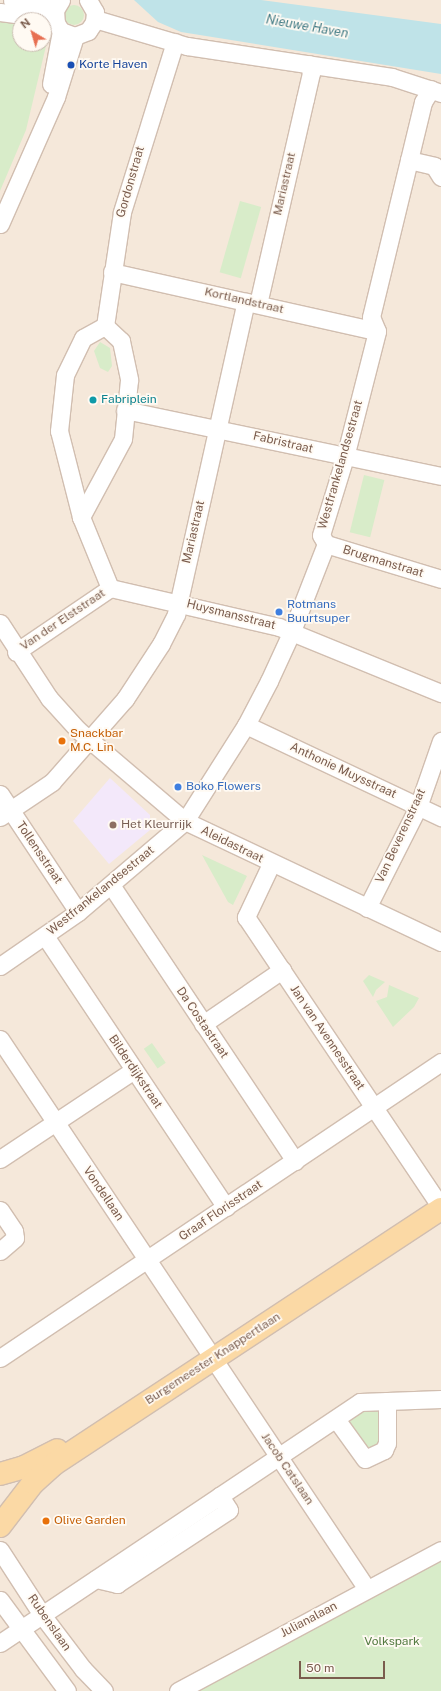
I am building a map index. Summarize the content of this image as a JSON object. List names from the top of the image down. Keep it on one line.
{"streets":{"main road":["Burgemeester Knappertlaan"],"street":["Gordonstraat","Mariastraat","Kortlandstraat","Fabristraat","Westfrankelandsestraat","Brugmanstraat","Huysmansstraat","Van der Elststraat","Anthonie Muysstraat","Van Beverenstraat","Aleidastraat","Tollensstraat","Da Costastraat","Jan van Avennesstraat","Bilderdijkstraat","Vondellaan","Graaf Florisstraat","Jacob Catslaan","Julianalaan","Rubenslaan"]},"crossings":[["Gordonstraat","Kortlandstraat"],["Mariastraat","Kortlandstraat"],["Mariastraat","Fabristraat"],["Mariastraat","Huysmansstraat"],["Mariastraat","Aleidastraat"],["Mariastraat","Tollensstraat"],["Kortlandstraat","Westfrankelandsestraat"],["Fabristraat","Westfrankelandsestraat"],["Westfrankelandsestraat","Brugmanstraat"],["Westfrankelandsestraat","Huysmansstraat"],["Westfrankelandsestraat","Anthonie Muysstraat"],["Westfrankelandsestraat","Aleidastraat"],["Westfrankelandsestraat","Tollensstraat"],["Westfrankelandsestraat","Da Costastraat"],["Westfrankelandsestraat","Bilderdijkstraat"],["Huysmansstraat","Van der Elststraat"],["Van der Elststraat","Aleidastraat"],["Anthonie Muysstraat","Van Beverenstraat"],["Van Beverenstraat","Aleidastraat"],["Aleidastraat","Jan van Avennesstraat"],["Da Costastraat","Graaf Florisstraat"],["Jan van Avennesstraat","Graaf Florisstraat"],["Jan van Avennesstraat","Burgemeester Knappertlaan"],["Bilderdijkstraat","Graaf Florisstraat"],["Vondellaan","Graaf Florisstraat"],["Vondellaan","Burgemeester Knappertlaan"],["Vondellaan","Jacob Catslaan"],["Burgemeester Knappertlaan","Jacob Catslaan"],["Jacob Catslaan","Julianalaan"]],"water":["Nieuwe Haven"],"parks":["Volkspark"],"places":["Korte Haven","Fabriplein","Rotmans Buurtsuper","Snackbar M.C. Lin","Boko Flowers","Het Kleurrijk","Olive Garden"],"scale_bar":"50 m","north":"top left"}
